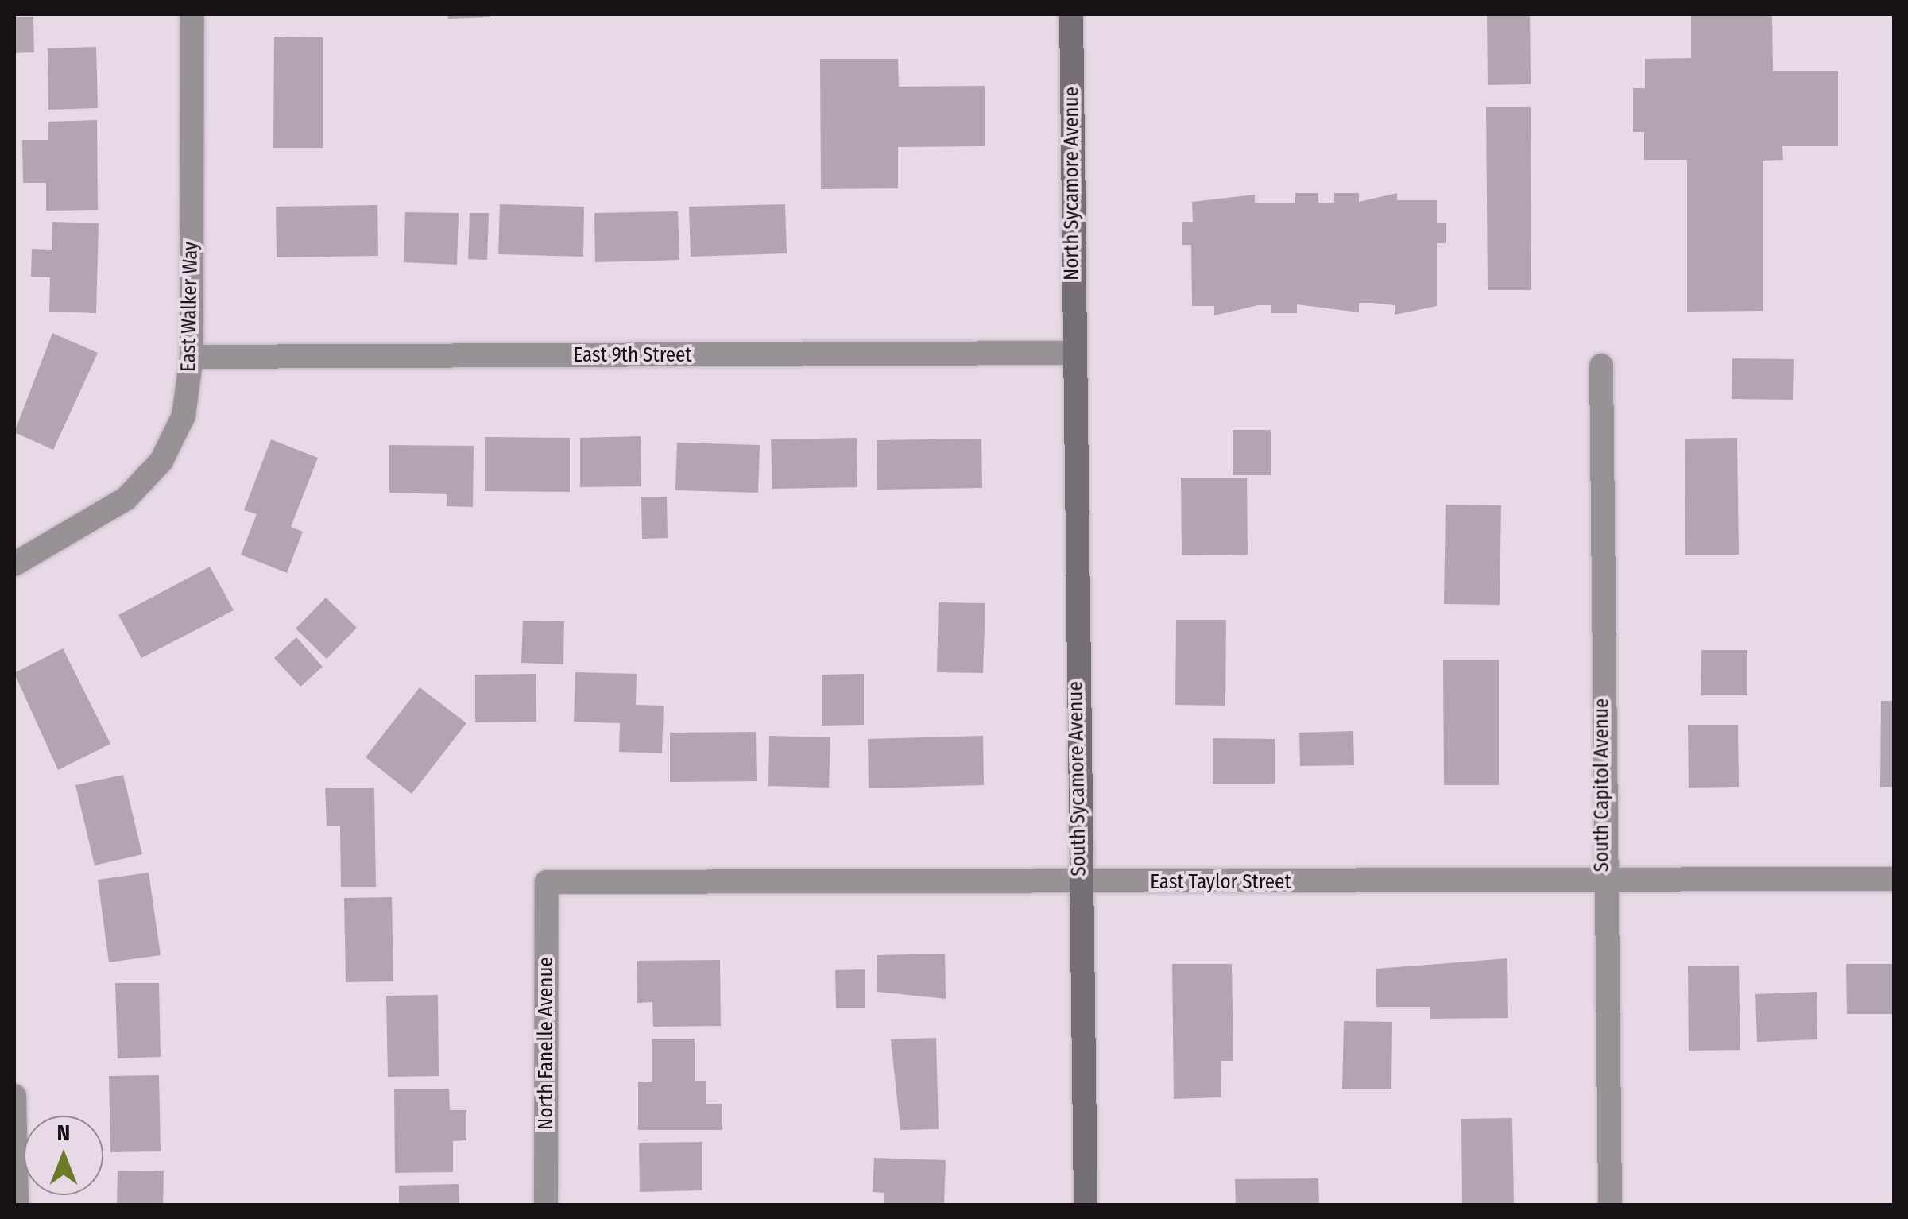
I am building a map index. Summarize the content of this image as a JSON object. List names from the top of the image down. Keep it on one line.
{"streets":{"main road":["North Sycamore Avenue","South Sycamore Avenue"],"street":["East Walker Way","East 9th Street","South Capitol Avenue","East Taylor Street","North Fanelle Avenue"]},"crossings":[["North Sycamore Avenue","East 9th Street"],["North Sycamore Avenue","South Sycamore Avenue"],["East Walker Way","East 9th Street"],["East 9th Street","South Sycamore Avenue"],["South Sycamore Avenue","East Taylor Street"],["South Capitol Avenue","East Taylor Street"],["East Taylor Street","North Fanelle Avenue"]],"north":"top"}
